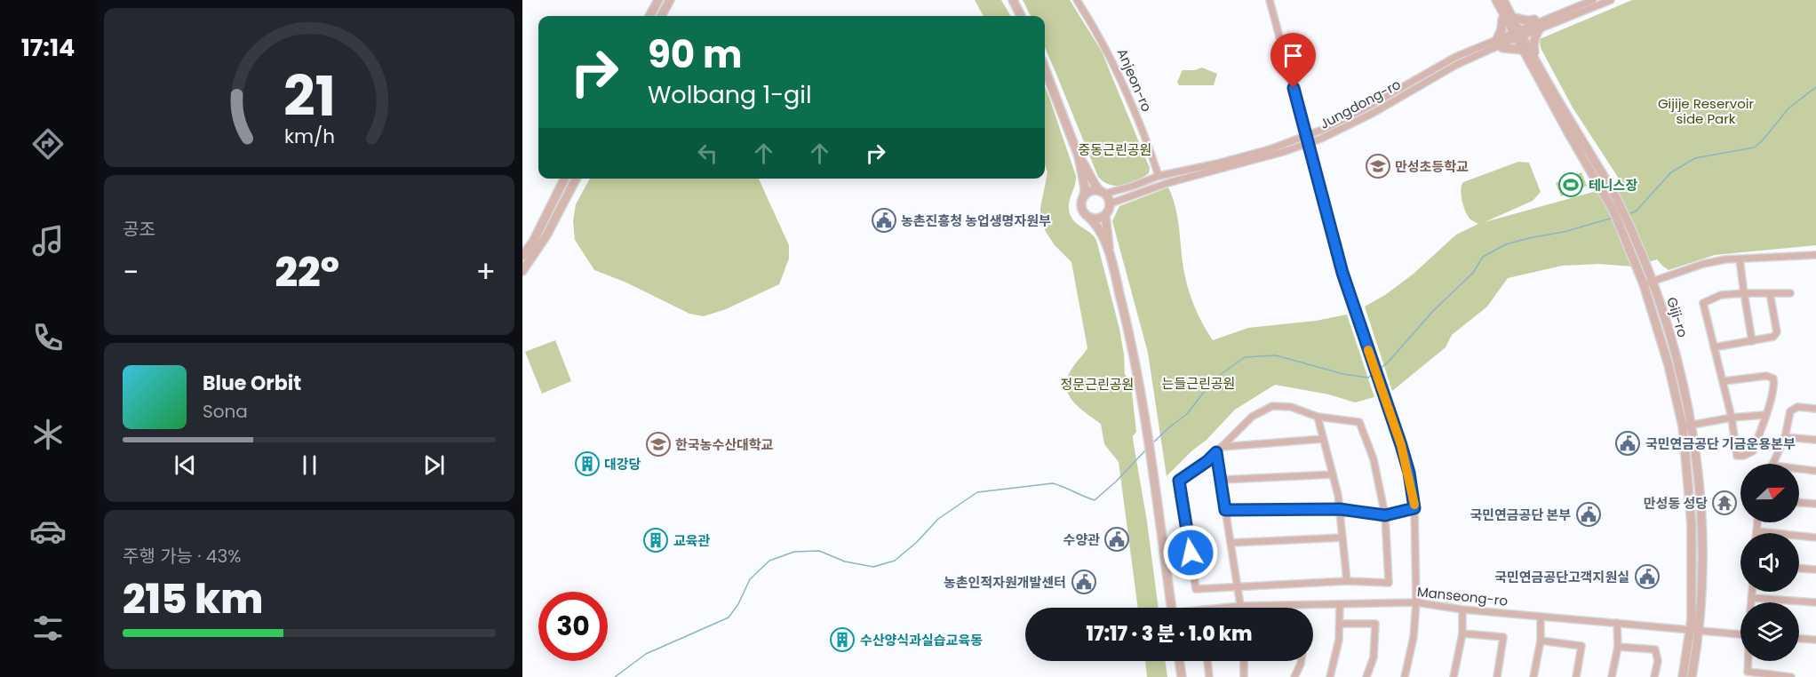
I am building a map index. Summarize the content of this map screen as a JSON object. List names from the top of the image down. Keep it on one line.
{"streets":{"street":["Anjeon-ro","Jungdong-ro","Giji-ro","Manseong-ro"]},"crossings":[["Anjeon-ro","Jungdong-ro"],["Jungdong-ro","Giji-ro"],["Giji-ro","Manseong-ro"]],"parks":["Gijije Reservoir side Park","중동근린공원","는들근린공원","정문근린공원"],"places":{"school or university":["만성초등학교","한국농수산대학교"],"sports":["테니스장"],"public building":["농촌진흥청 농업생명자원부","국민연금공단 기금운용본부","국민연금공단 본부","수양관","국민연금공단고객지원실","농촌인적자원개발센터"],"building":["대강당","교육관","수산양식과실습교육동"],"temple":["만성동 성당"]},"north":"right","page":{"tabs":"17:14","turn":["90 m","Wolbang 1-gil"],"tile":["공조",["주행 가능 · 43%","215 km"]],"heat":["−","22°","+"],"song":["Blue Orbit","Sona"],"limit":"30","trip":"17:17 · 3 분 · 1.0 km","gauge":["21","km/h"]}}
